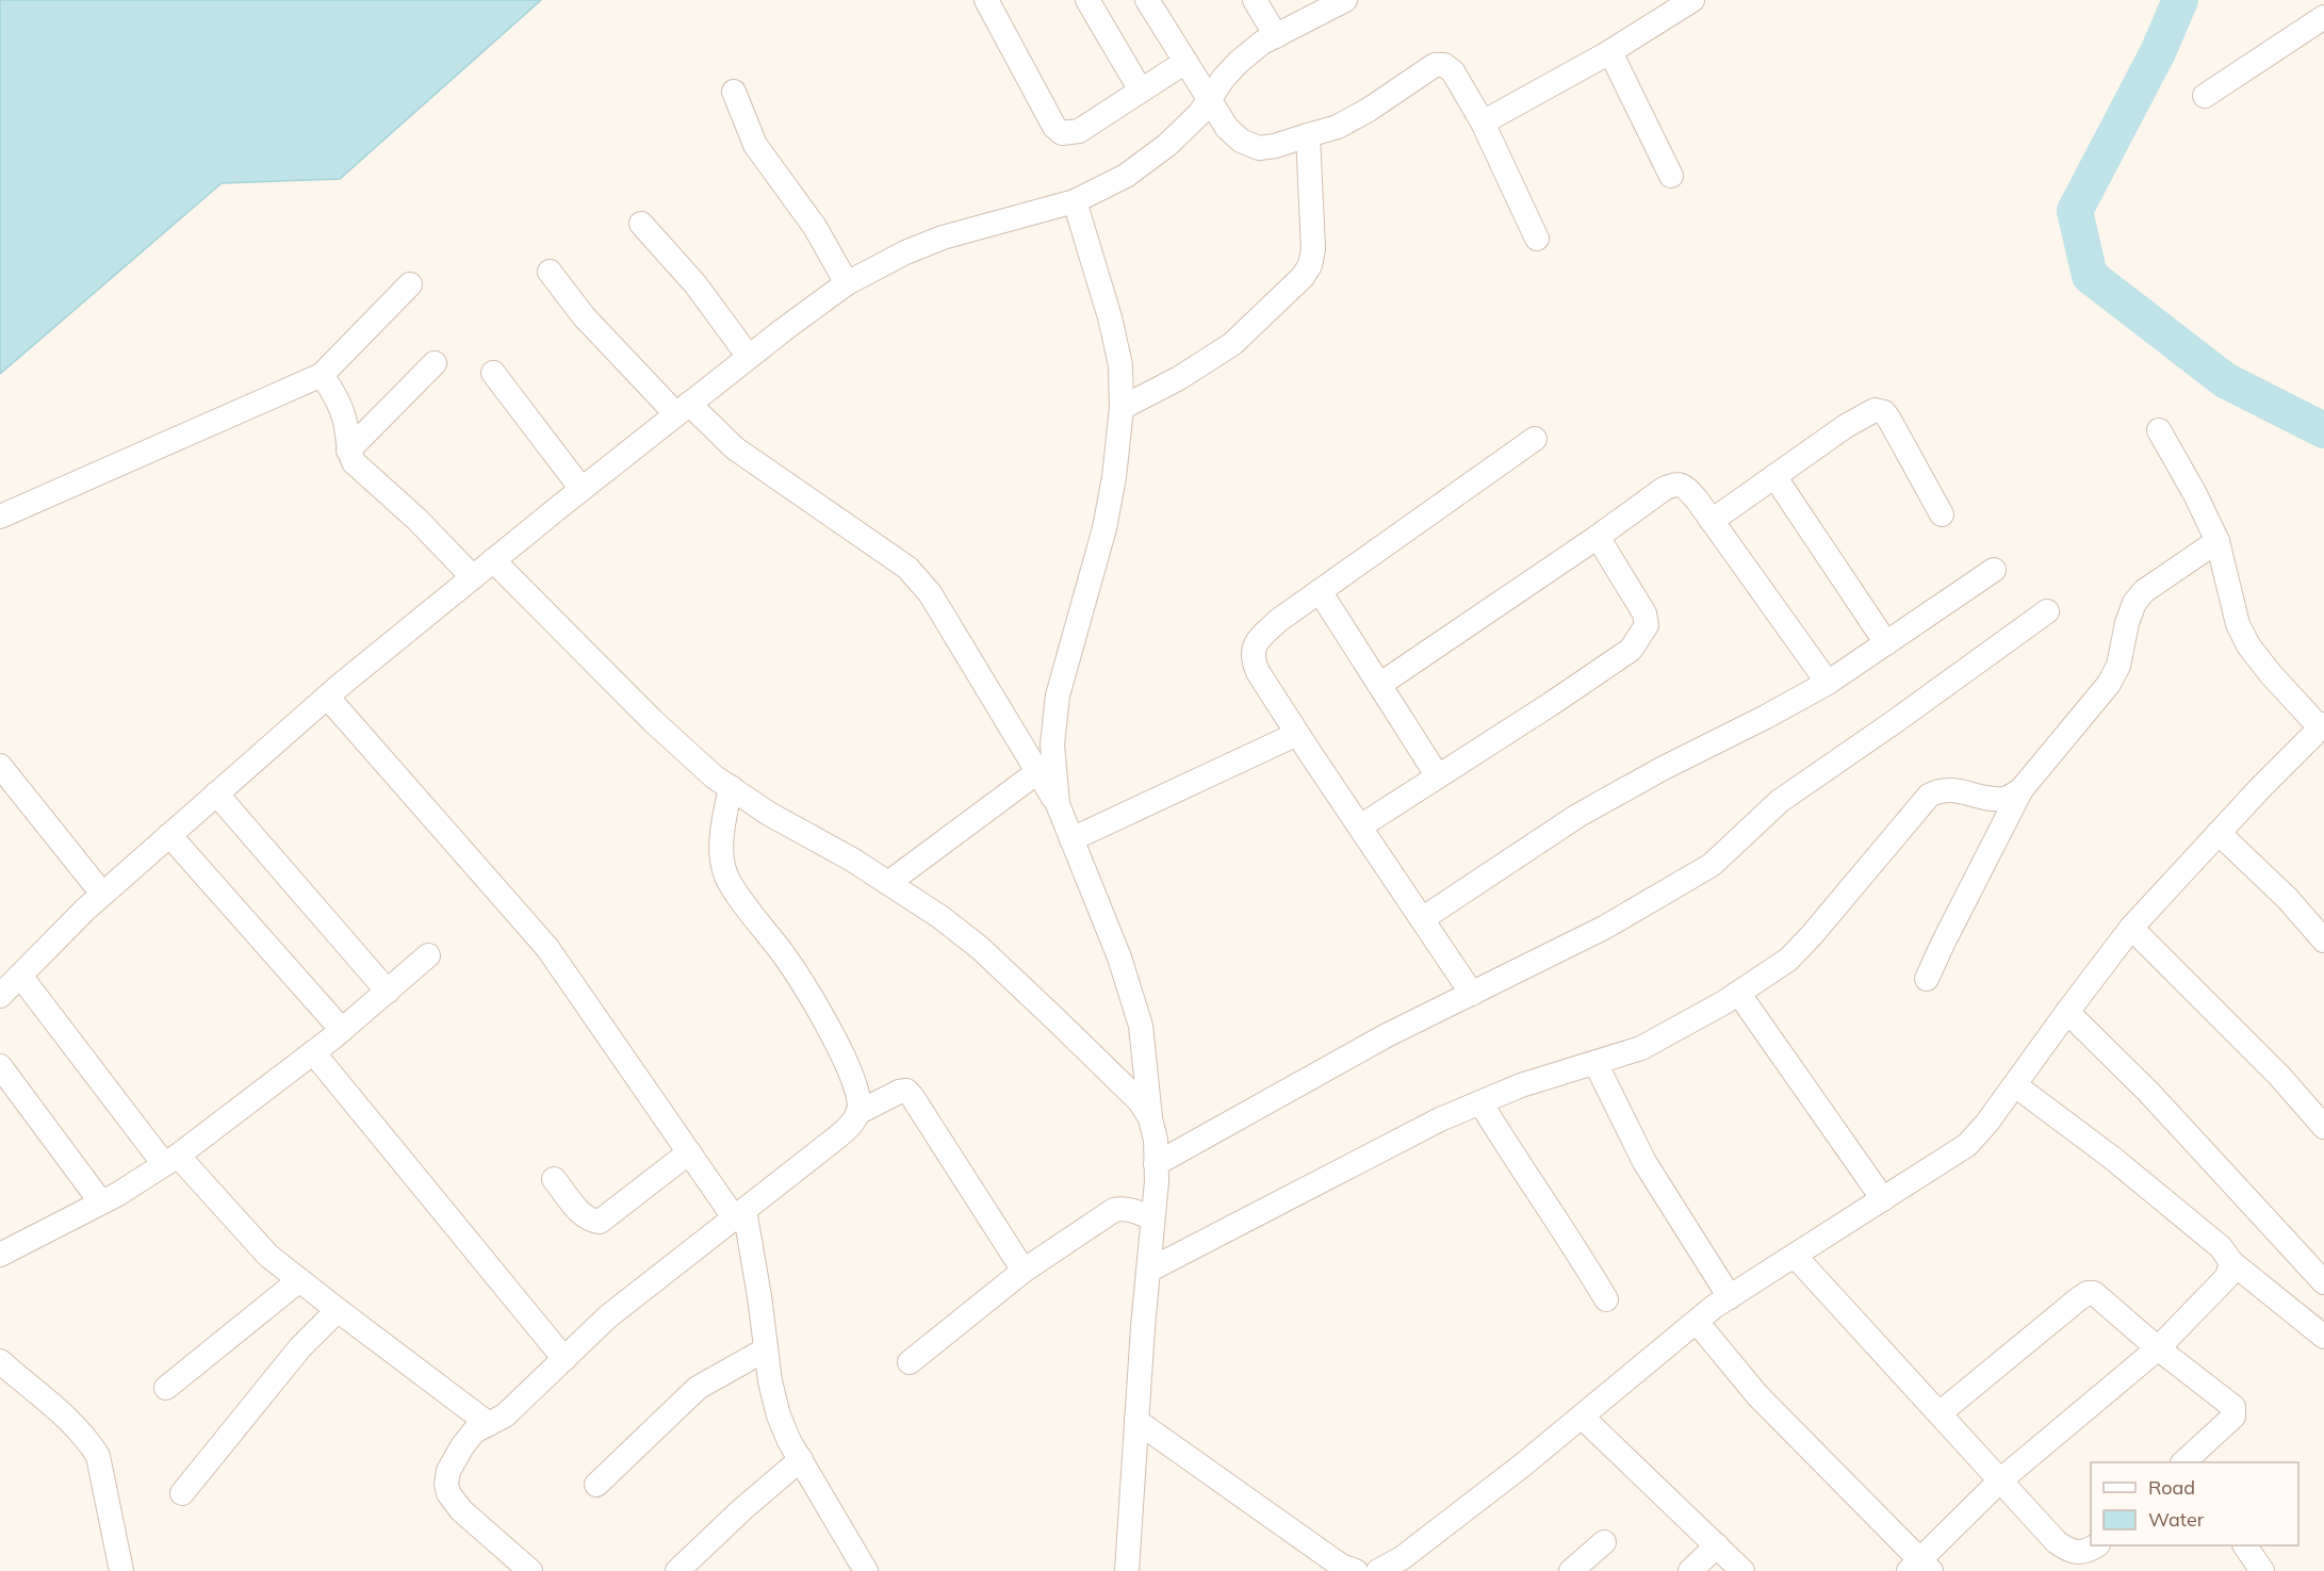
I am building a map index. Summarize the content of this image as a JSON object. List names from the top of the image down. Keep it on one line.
{"legend":["Road","Water"]}
